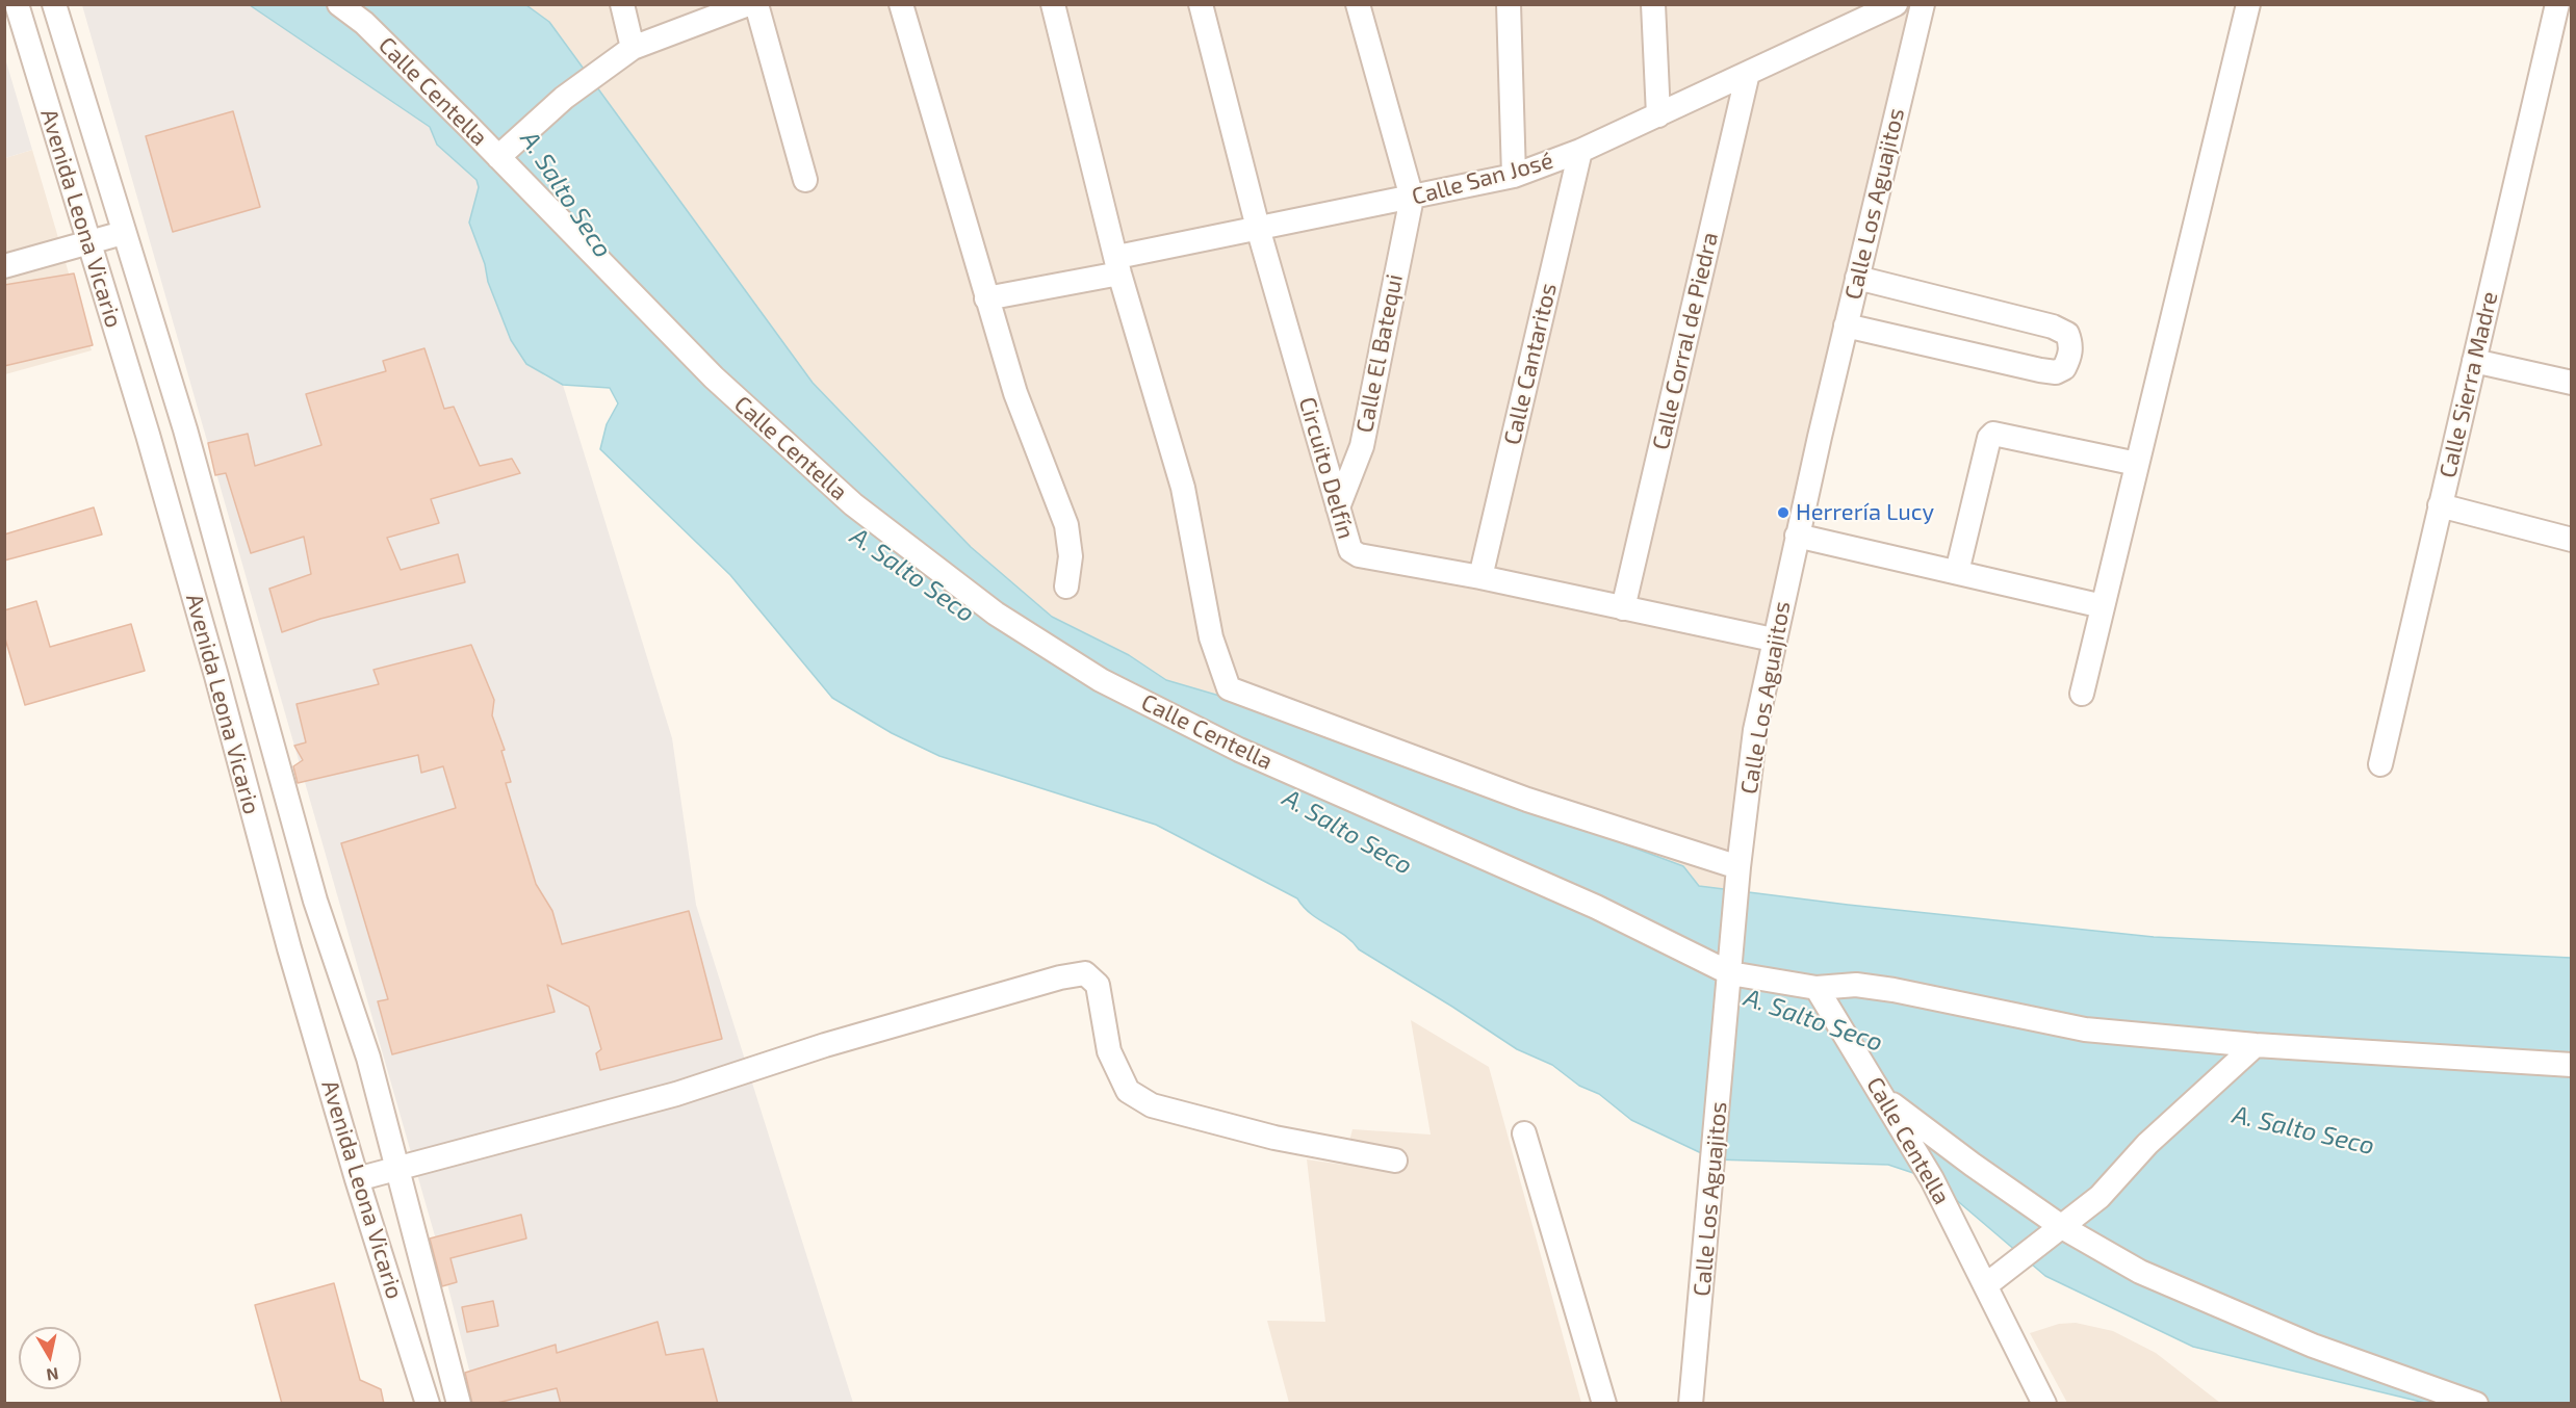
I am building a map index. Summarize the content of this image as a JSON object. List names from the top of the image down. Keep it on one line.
{"streets":{"street":["Calle Centella","Calle San José","Calle Los Aguajitos","Avenida Leona Vicario","Calle Corral de Piedra","Calle El Batequi","Calle Cantaritos","Calle Sierra Madre","Circuito Delfín"]},"crossings":[["Calle Centella","Calle Los Aguajitos"],["Calle San José","Calle Corral de Piedra"],["Calle San José","Calle El Batequi"],["Calle San José","Calle Cantaritos"],["Calle San José","Circuito Delfín"],["Calle Los Aguajitos","Circuito Delfín"],["Calle Corral de Piedra","Circuito Delfín"],["Calle El Batequi","Circuito Delfín"],["Calle Cantaritos","Circuito Delfín"]],"water":["A. Salto Seco"],"places":["Herrería Lucy"],"north":"bottom"}
